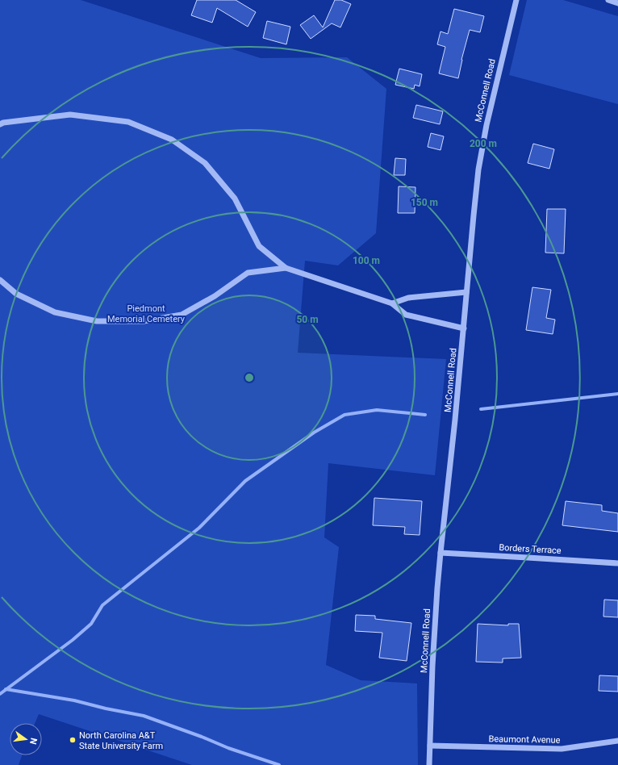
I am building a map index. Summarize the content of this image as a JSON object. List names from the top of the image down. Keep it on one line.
{"streets":{"street":["McConnell Road","Borders Terrace","Beaumont Avenue"]},"crossings":[["McConnell Road","Borders Terrace"],["McConnell Road","Beaumont Avenue"]],"parks":["Piedmont Memorial Cemetery"],"places":["North Carolina A&T State University Farm"],"north":"right","rings":["200 m","150 m","100 m","50 m"]}
